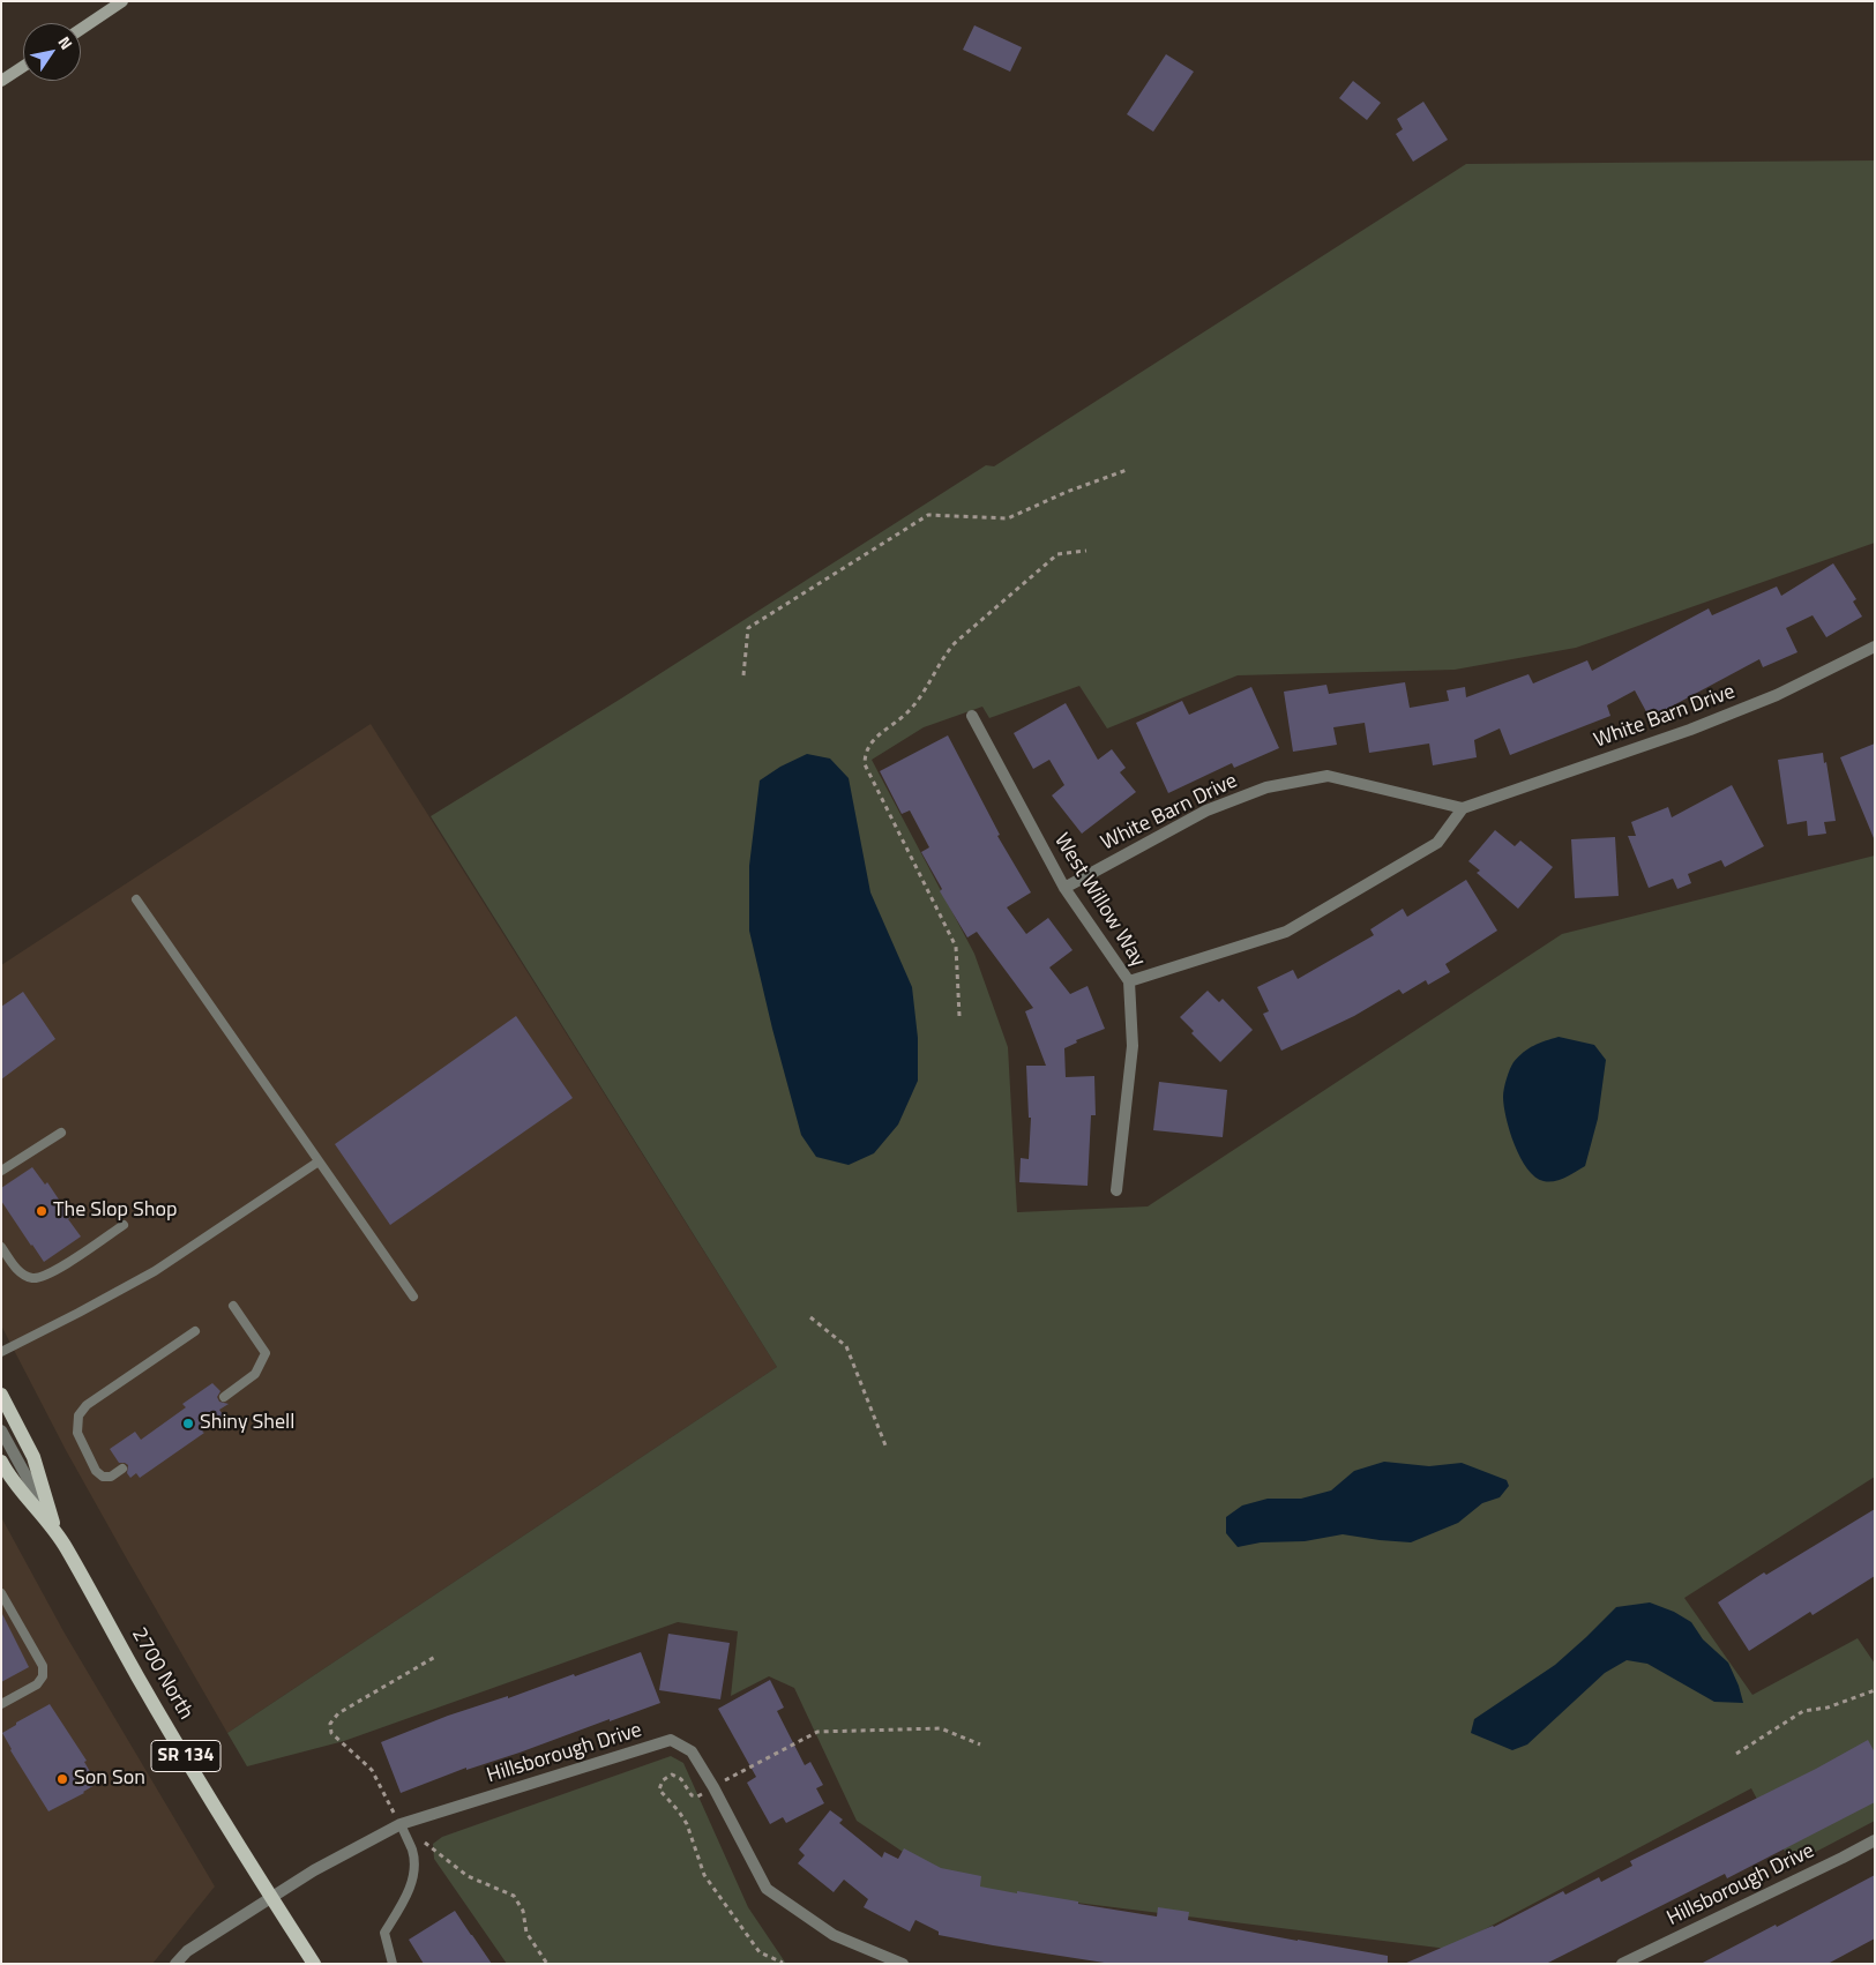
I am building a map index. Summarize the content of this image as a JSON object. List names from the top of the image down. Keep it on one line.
{"streets":{"main road":["2700 North","SR 134"],"street":["White Barn Drive","West Willow Way","Hillsborough Drive"]},"crossings":[["White Barn Drive","West Willow Way"],["2700 North","Hillsborough Drive"],["2700 North","SR 134"],["Hillsborough Drive","SR 134"]],"places":["The Slop Shop","Shiny Shell","Son Son"],"north":"top right"}
